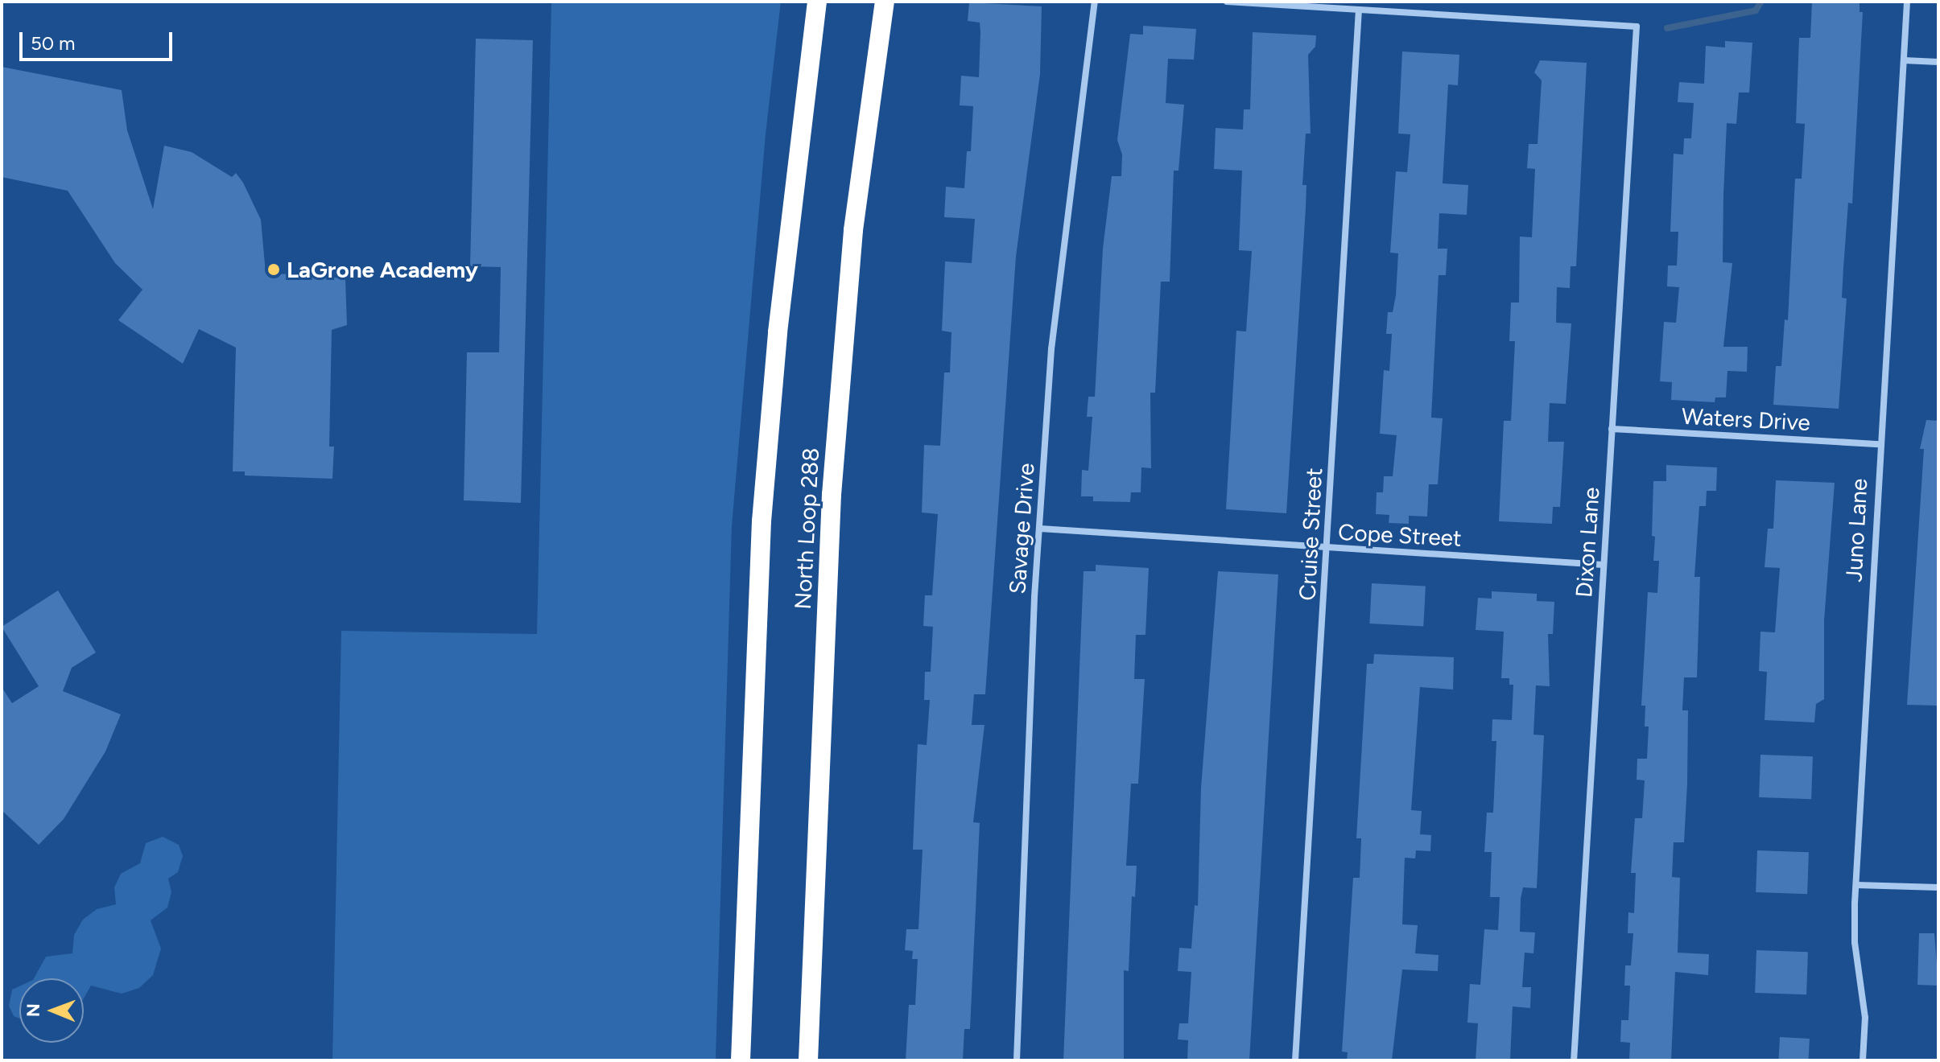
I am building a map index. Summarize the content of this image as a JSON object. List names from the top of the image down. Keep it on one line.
{"streets":{"highway":["North Loop 288"],"street":["Waters Drive","Savage Drive","Juno Lane","Cruise Street","Cope Street","Dixon Lane"]},"crossings":[["Waters Drive","Juno Lane"],["Waters Drive","Dixon Lane"],["Savage Drive","Cope Street"],["Cruise Street","Cope Street"],["Cruise Street","Dixon Lane"],["Cope Street","Dixon Lane"]],"places":["LaGrone Academy"],"scale_bar":"50 m","north":"left"}
